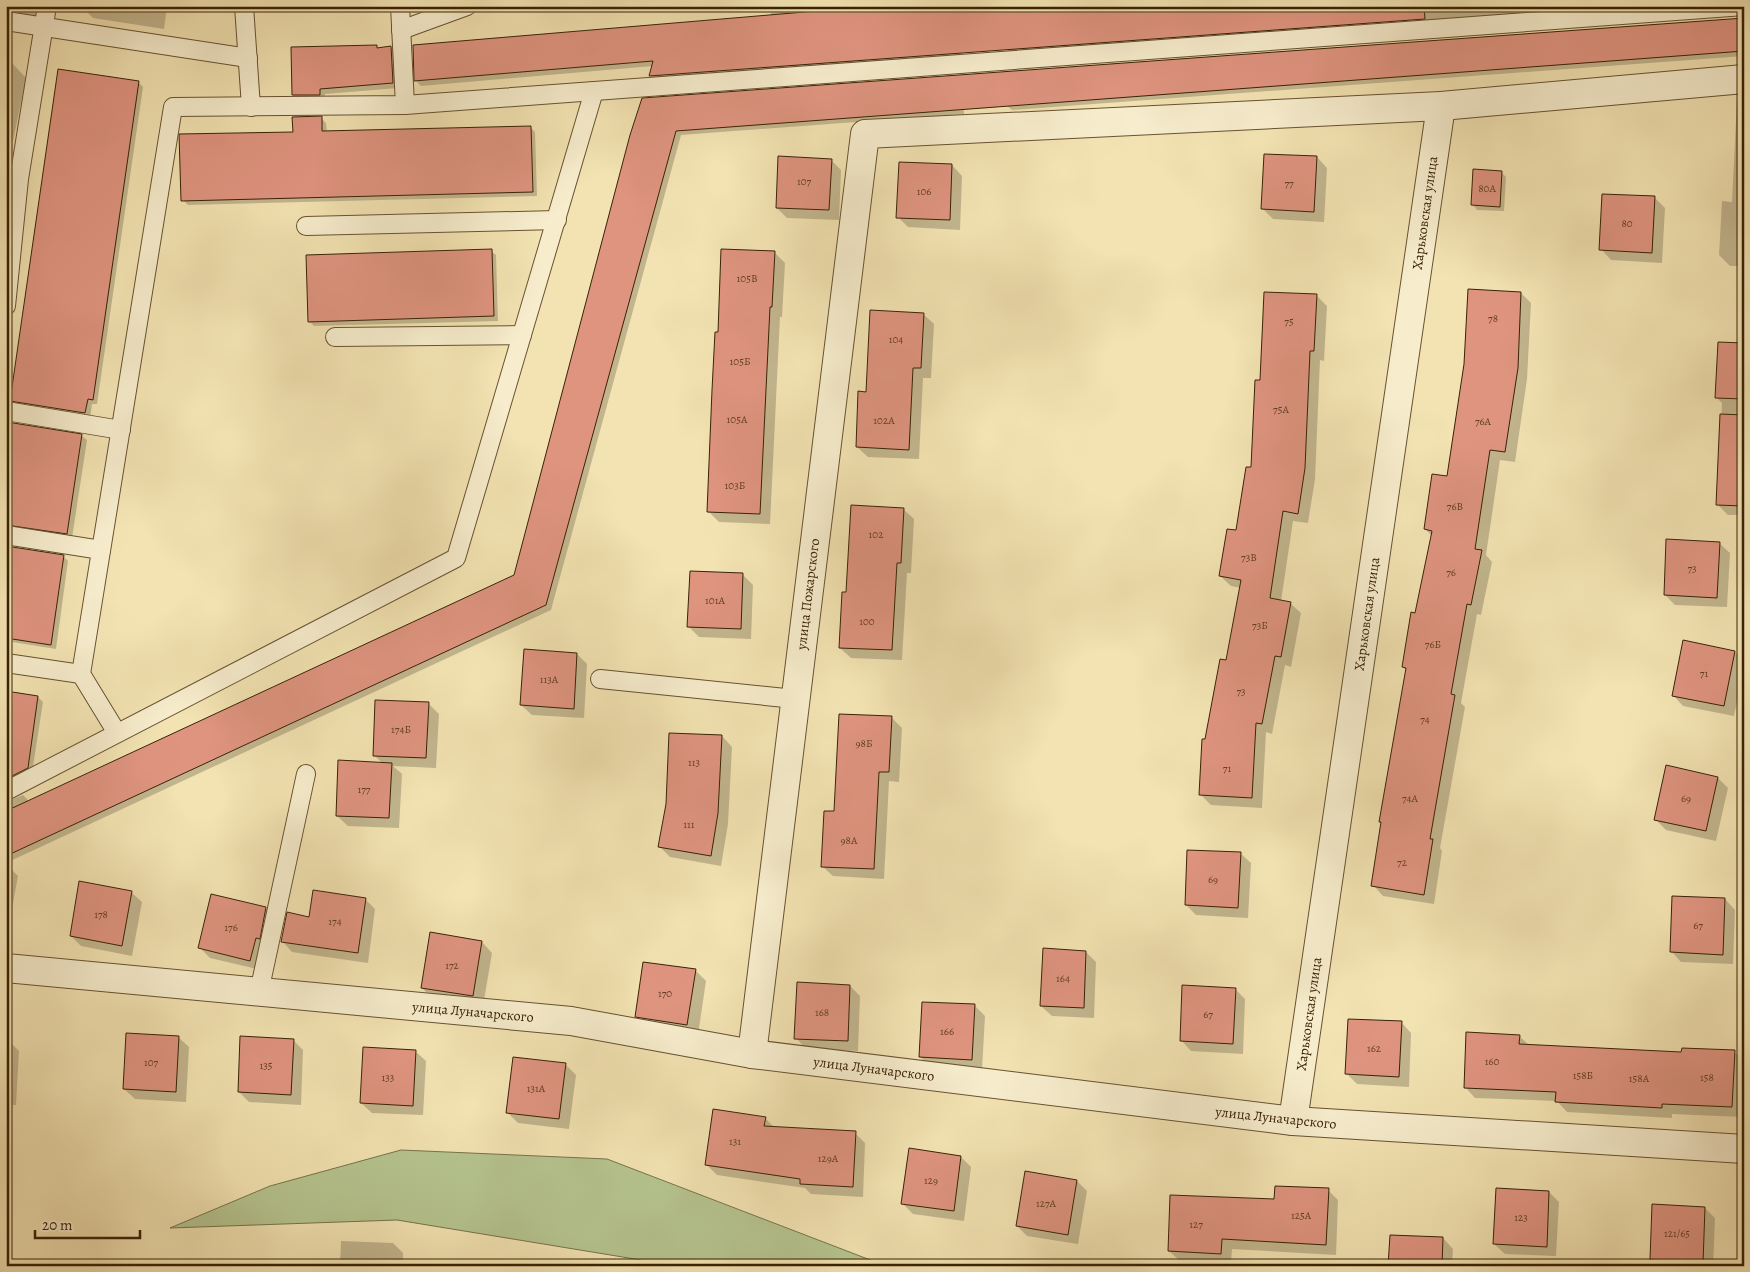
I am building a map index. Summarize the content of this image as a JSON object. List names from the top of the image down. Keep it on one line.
{"streets":{"street":["Харьковская улица","улица Пожарского","улица Луначарского"]},"crossings":[["Харьковская улица","улица Пожарского"],["Харьковская улица","улица Луначарского"],["улица Пожарского","улица Луначарского"]],"house_numbers":["107","77","80А","106","80","105В","78","75","104","105Б","75А","105А","102А","76А","103Б","76В","102","73В","73","76","101А","100","73Б","76Б","71","113А","73","74","174Б","98Б","113","71","177","74А","69","111","98А","72","69","178","174","67","176","172","164","170","168","67","166","162","160","107","135","158Б","133","158","158А","131А","131","129А","129","127А","125А","123","127","121/65"],"scale_bar":"20 m"}
